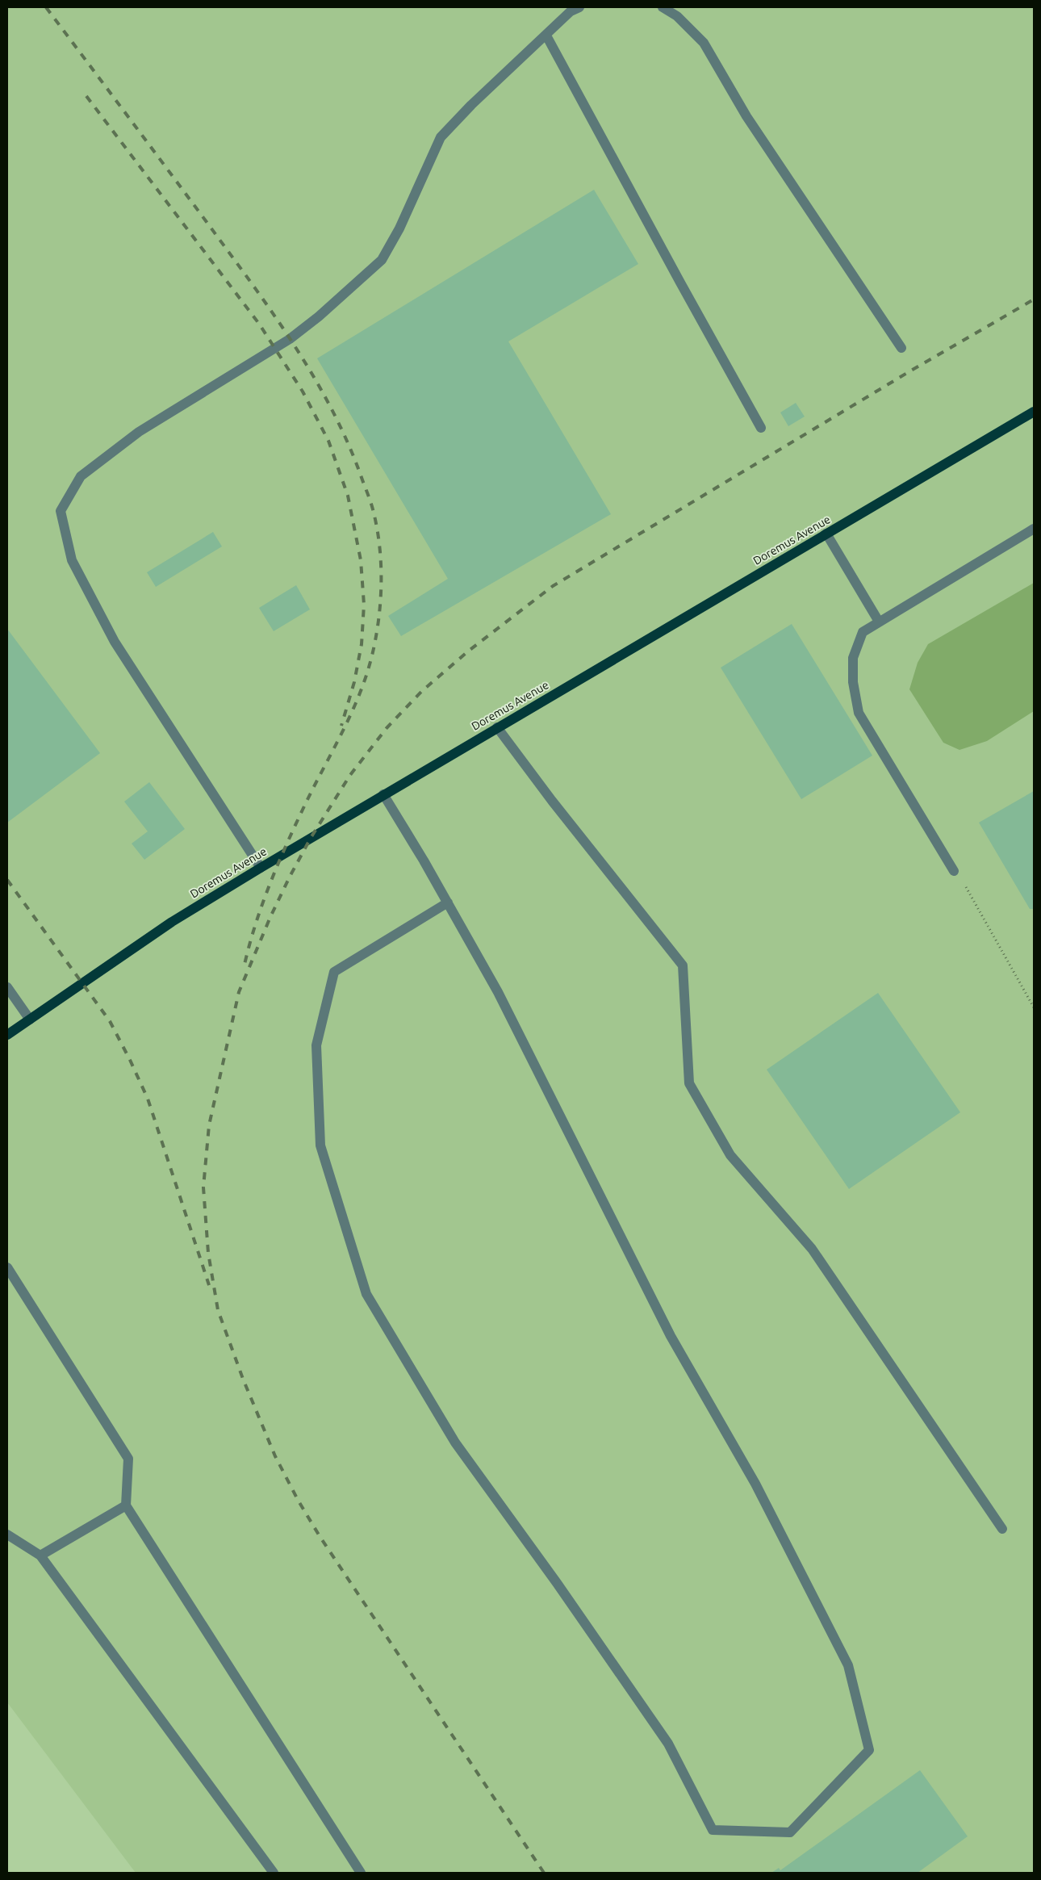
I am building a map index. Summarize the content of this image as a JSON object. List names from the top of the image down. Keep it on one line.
{"streets":{"main road":["Doremus Avenue"]}}
